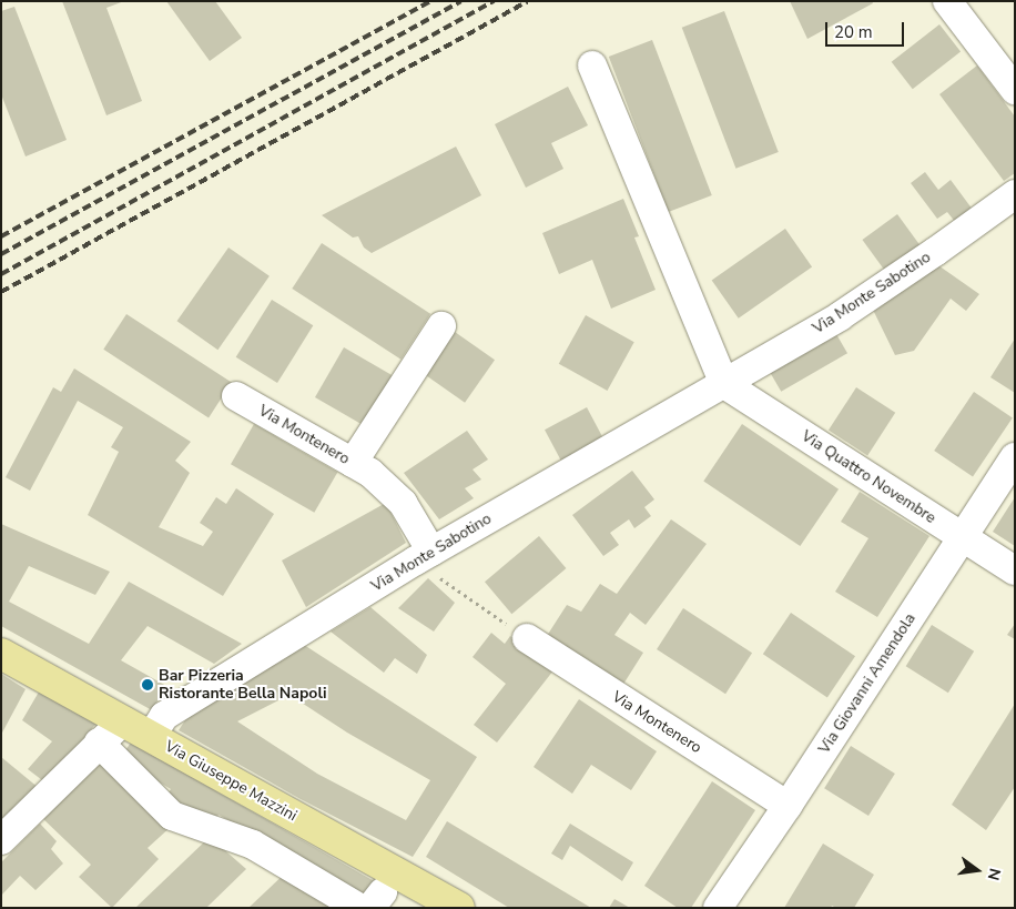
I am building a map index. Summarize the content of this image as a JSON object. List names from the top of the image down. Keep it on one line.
{"streets":{"main road":["Via Giuseppe Mazzini"],"street":["Via Monte Sabotino","Via Montenero","Via Quattro Novembre","Via Giovanni Amendola"]},"crossings":[["Via Monte Sabotino","Via Montenero"],["Via Monte Sabotino","Via Quattro Novembre"],["Via Monte Sabotino","Via Giuseppe Mazzini"],["Via Montenero","Via Giovanni Amendola"],["Via Quattro Novembre","Via Giovanni Amendola"]],"places":["Bar Pizzeria Ristorante Bella Napoli"],"scale_bar":"20 m","north":"right"}
